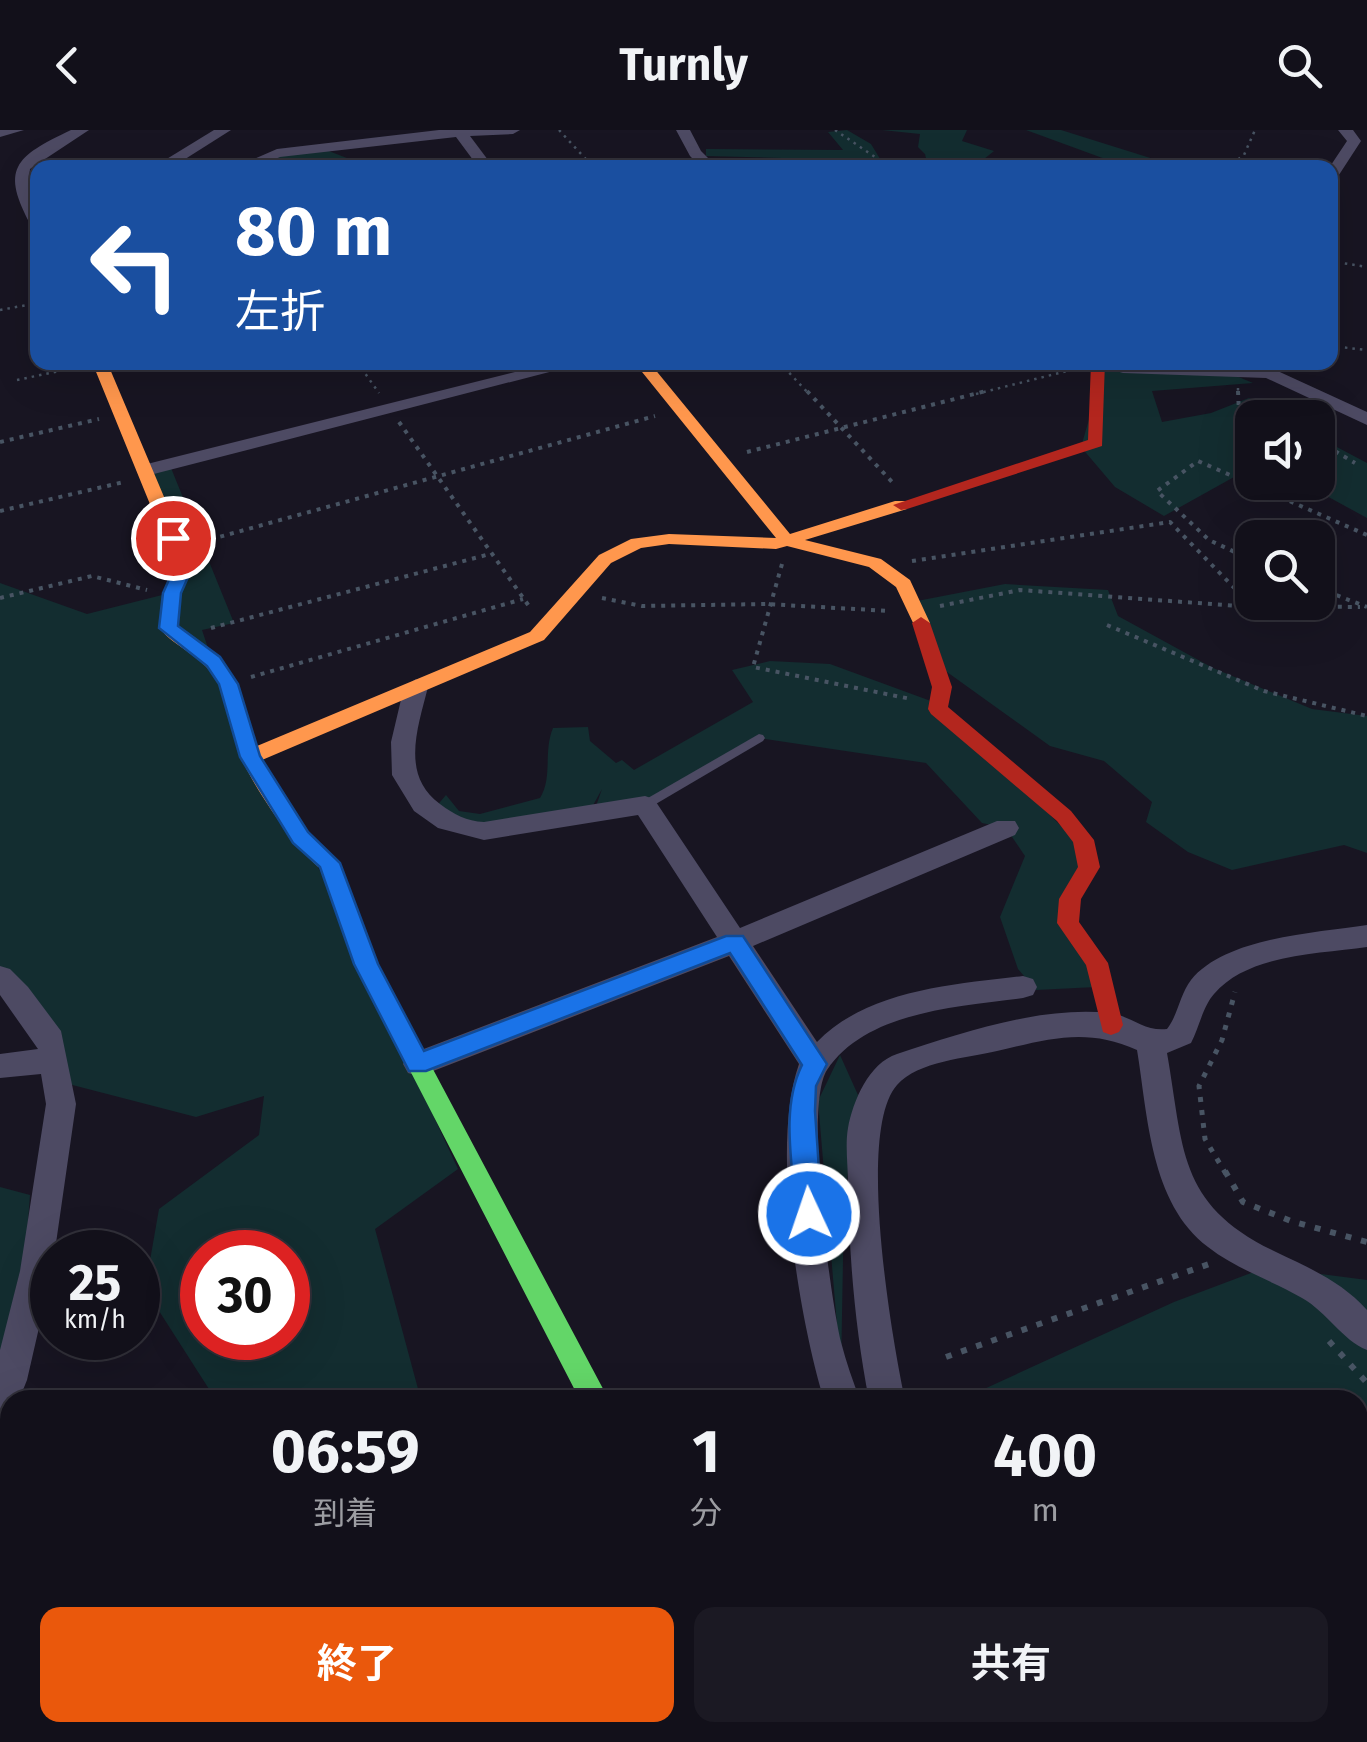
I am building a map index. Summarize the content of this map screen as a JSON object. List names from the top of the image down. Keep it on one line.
{"page":{"header":"Turnly","turn":["80 m","左折"],"speed":"25 km/h","limit":"30","eta":["06:59","到着","1","分","400","m"],"buttons":["終了","共有"]}}
